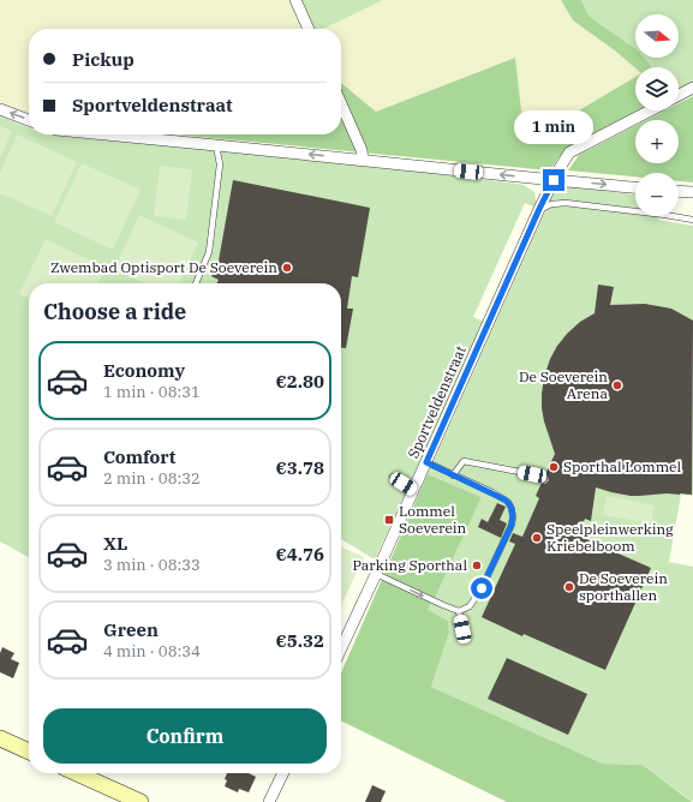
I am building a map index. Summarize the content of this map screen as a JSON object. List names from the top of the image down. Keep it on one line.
{"streets":{"street":["Sportveldenstraat"]},"places":{"other":["Zwembad Optisport De Soeverein","De Soeverein Arena","Sporthal Lommel","Speelpleinwerking Kriebelboom","Parking Sporthal","De Soeverein sporthallen"],"transit":["Lommel Soeverein"]},"north":"right","page":{"map_buttons":["+","−"],"banner":["Pickup","Sportveldenstraat"],"bubble":"1 min","heading":"Choose a ride","list":[{"name":"Economy","note":"1 min · 08:31","value":"€2.80"},{"name":"Comfort","note":"2 min · 08:32","value":"€3.78"},{"name":"XL","note":"3 min · 08:33","value":"€4.76"},{"name":"Green","note":"4 min · 08:34","value":"€5.32"}],"buttons":"Confirm"}}
